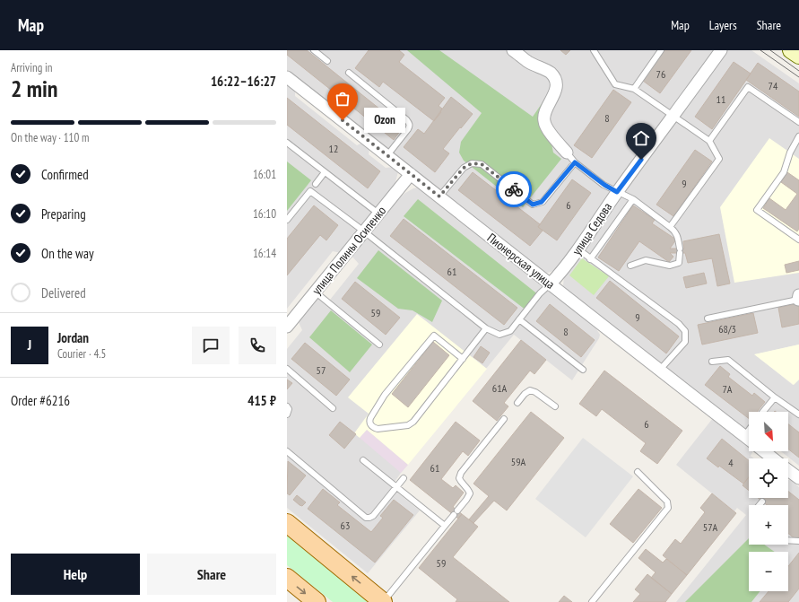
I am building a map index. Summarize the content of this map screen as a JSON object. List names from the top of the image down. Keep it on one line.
{"streets":{"street":["улица Седова","улица Полины Осипенко","Пионерская улица"]},"crossings":[["улица Седова","Пионерская улица"],["улица Полины Осипенко","Пионерская улица"]],"places":["Ozon"],"house_numbers":["76","74","11","8","12","9","6","61","59","9","68/3","8","57","61А","7А","6","59А","4","61","63","57А","59"],"north":"bottom right","page":{"header":"Map","nav":["Map","Layers","Share"],"heading":["2 min","Arriving in","16:22–16:27"],"panel":["Jordan","Courier · 4.5","Order #6216","415 ₽"],"bubble":"Ozon","bar":"On the way · 110 m","list":[["Confirmed","16:01"],["Preparing","16:10"],["On the way","16:14"],"Delivered"],"round":"J","map_buttons":["+","−"],"buttons":["Help","Share"]}}
